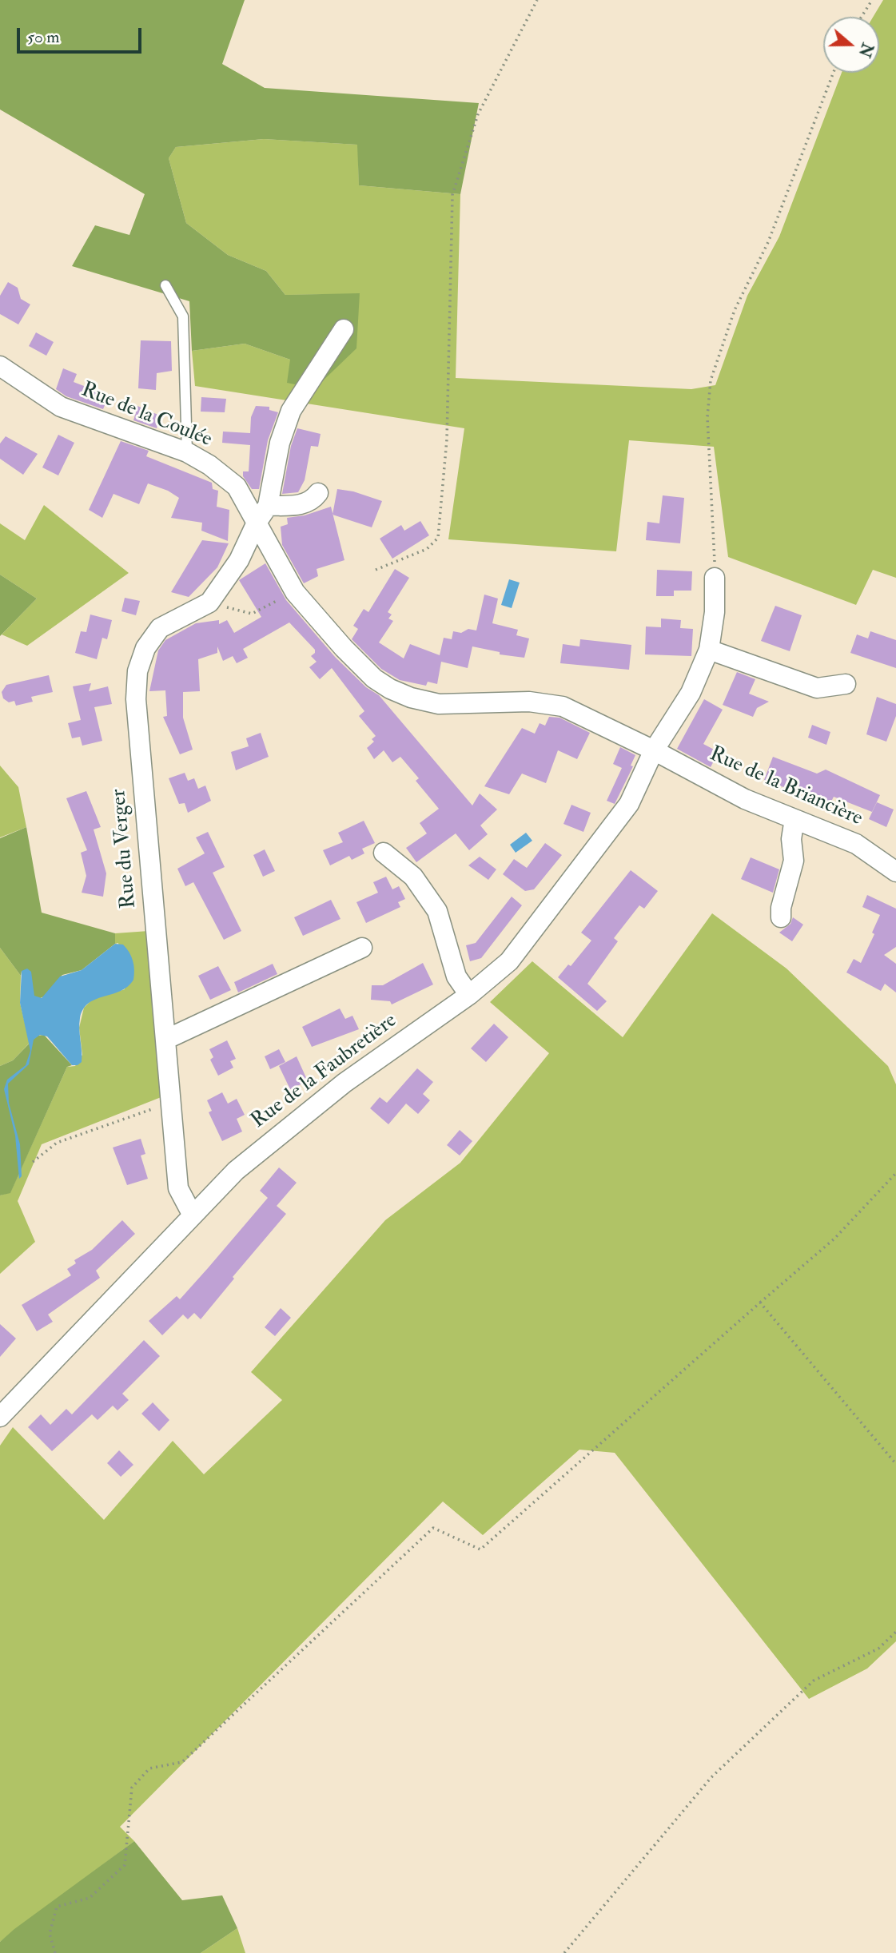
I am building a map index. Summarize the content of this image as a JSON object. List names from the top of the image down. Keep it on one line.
{"streets":{"street":["Rue de la Coulée","Rue de la Briancière","Rue du Verger","Rue de la Faubretière"]},"crossings":[["Rue de la Coulée","Rue de la Briancière"],["Rue de la Coulée","Rue du Verger"],["Rue de la Briancière","Rue de la Faubretière"],["Rue du Verger","Rue de la Faubretière"]],"scale_bar":"50 m","north":"right"}
